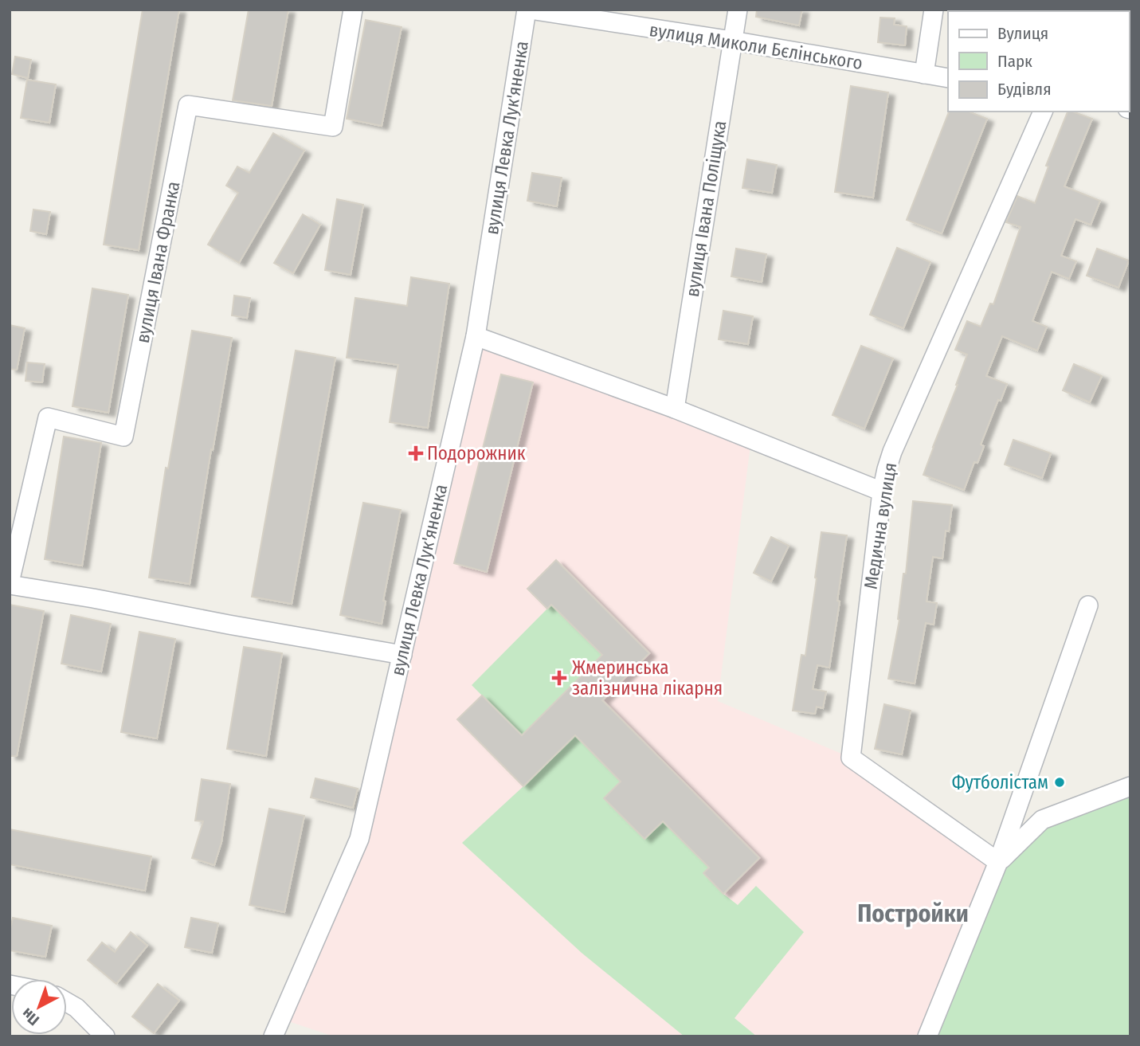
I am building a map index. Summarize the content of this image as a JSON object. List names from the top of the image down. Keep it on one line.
{"streets":{"street":["вулиця Миколи Бєлінського","вулиця Левка Лук'яненка","вулиця Івана Поліщука","вулиця Івана Франка","Медична вулиця"]},"crossings":[["вулиця Миколи Бєлінського","вулиця Левка Лук'яненка"],["вулиця Миколи Бєлінського","вулиця Івана Поліщука"],["вулиця Левка Лук'яненка","вулиця Івана Франка"]],"districts":["Постройки"],"places":{"health":["Подорожник","Жмеринська залізнична лікарня"],"other":["Футболістам"]},"legend":["Вулиця","Парк","Будівля"],"north":"bottom left"}
